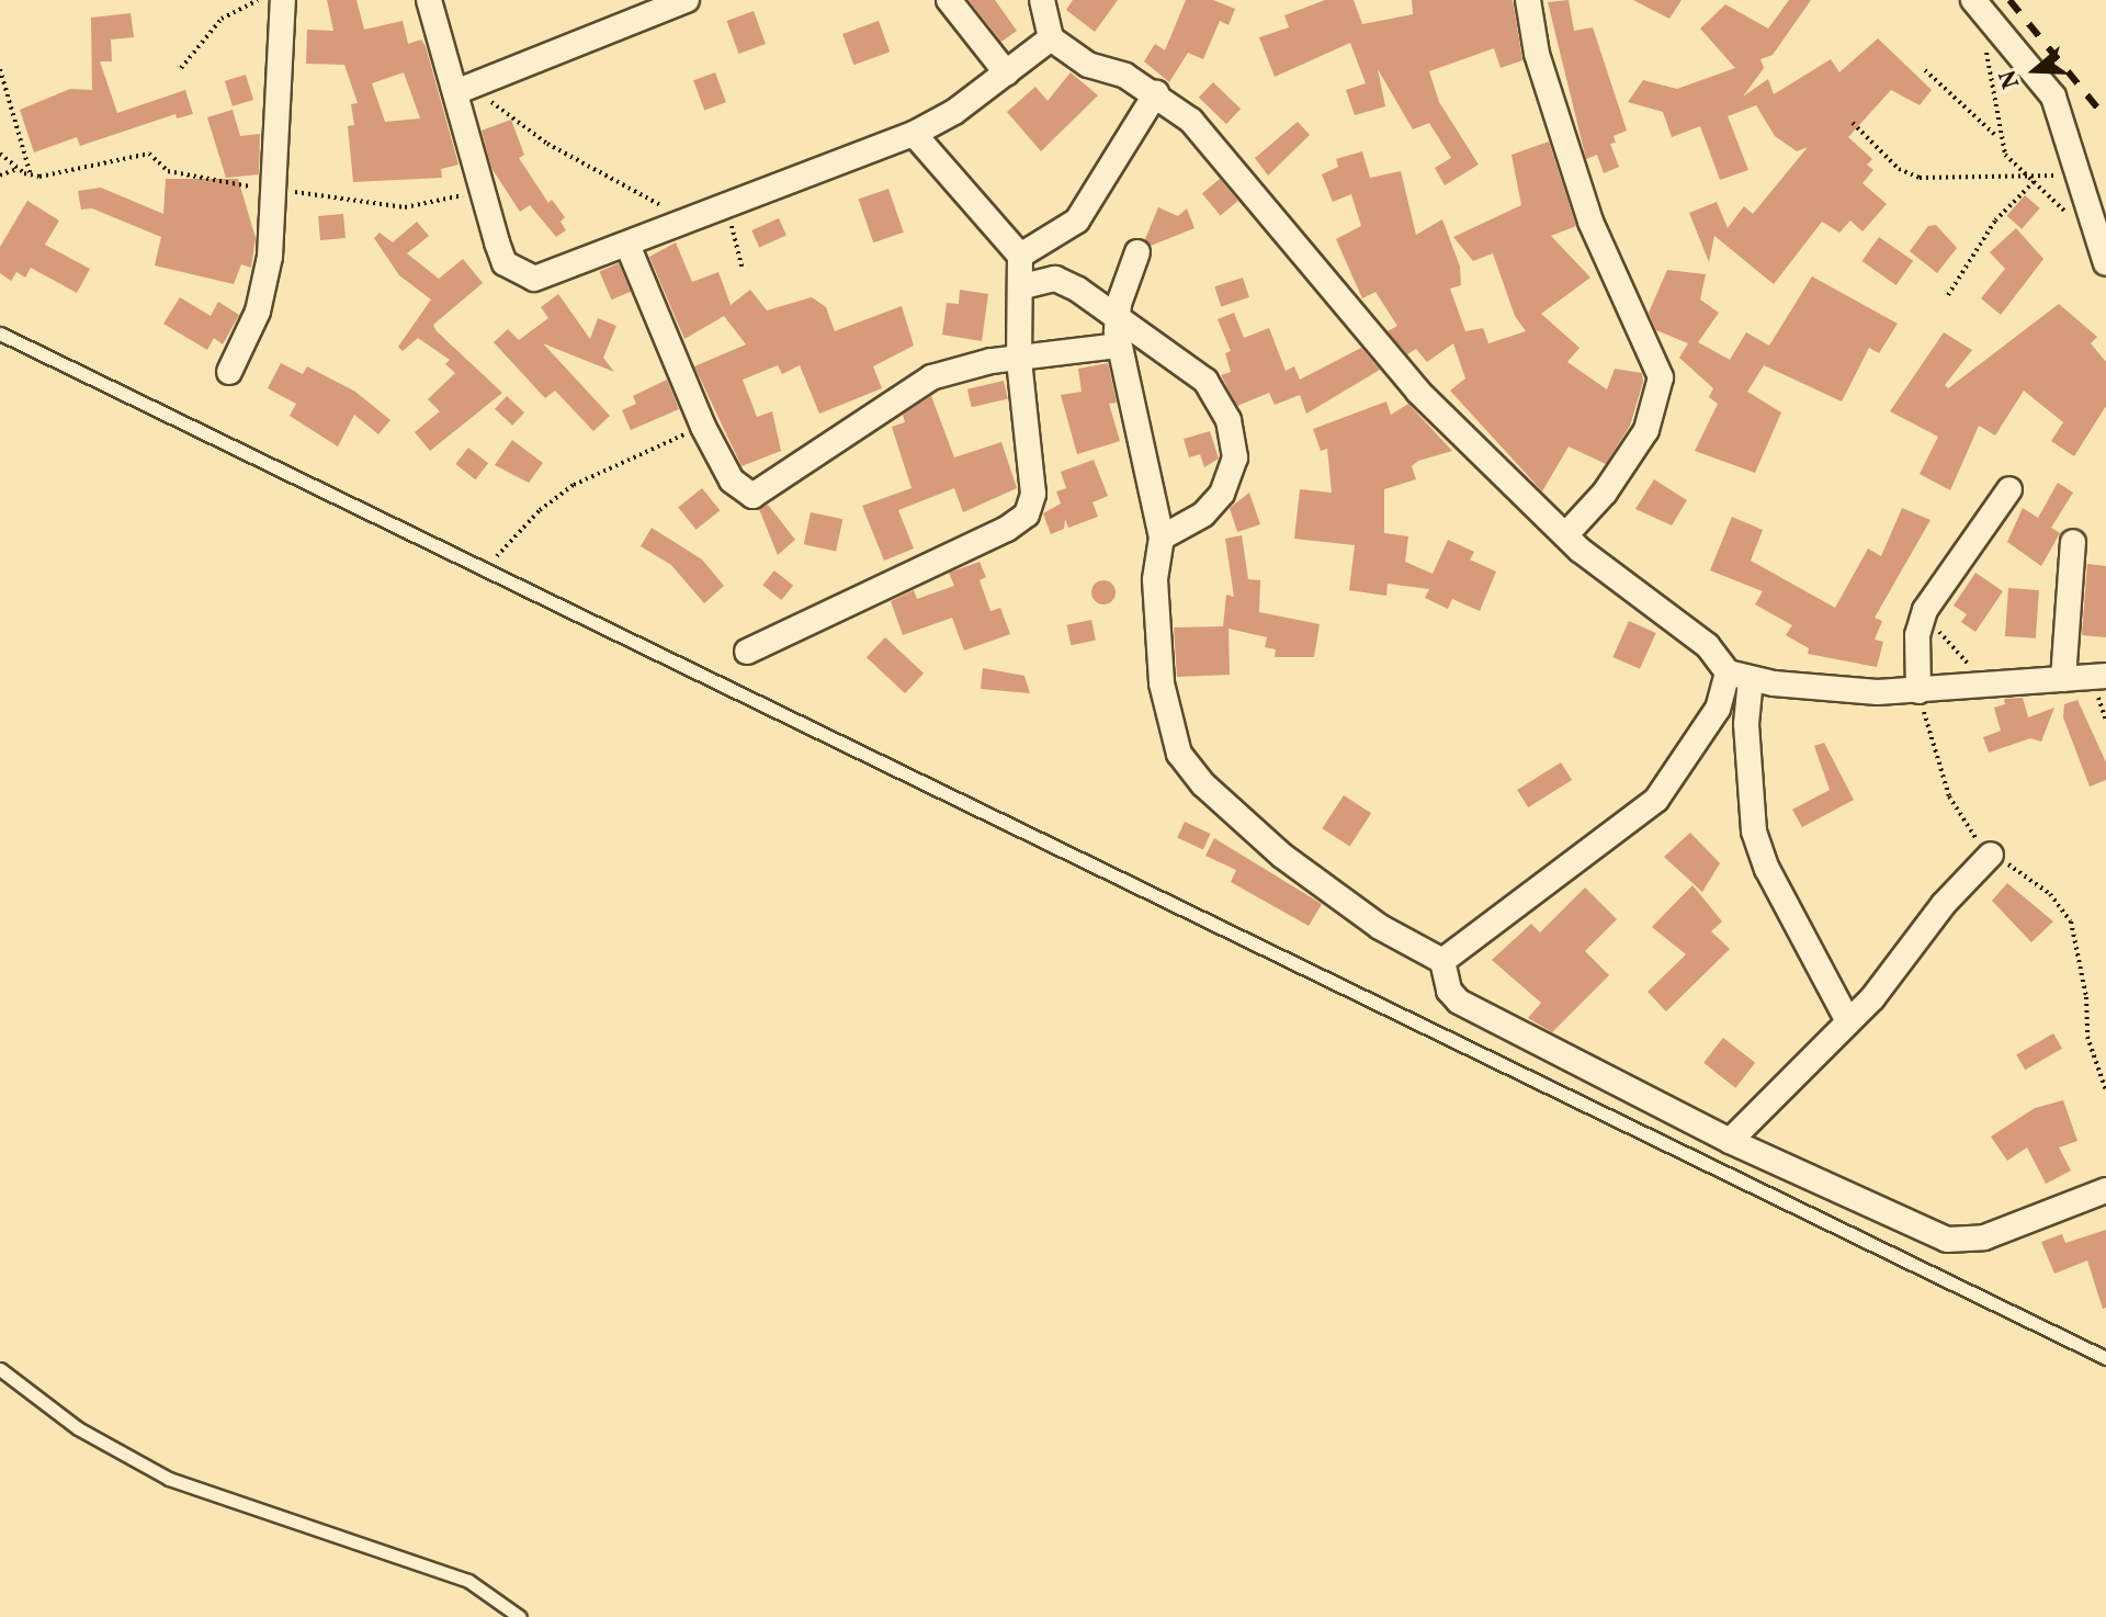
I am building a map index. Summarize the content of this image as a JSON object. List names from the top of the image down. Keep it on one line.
{"north":"left"}
